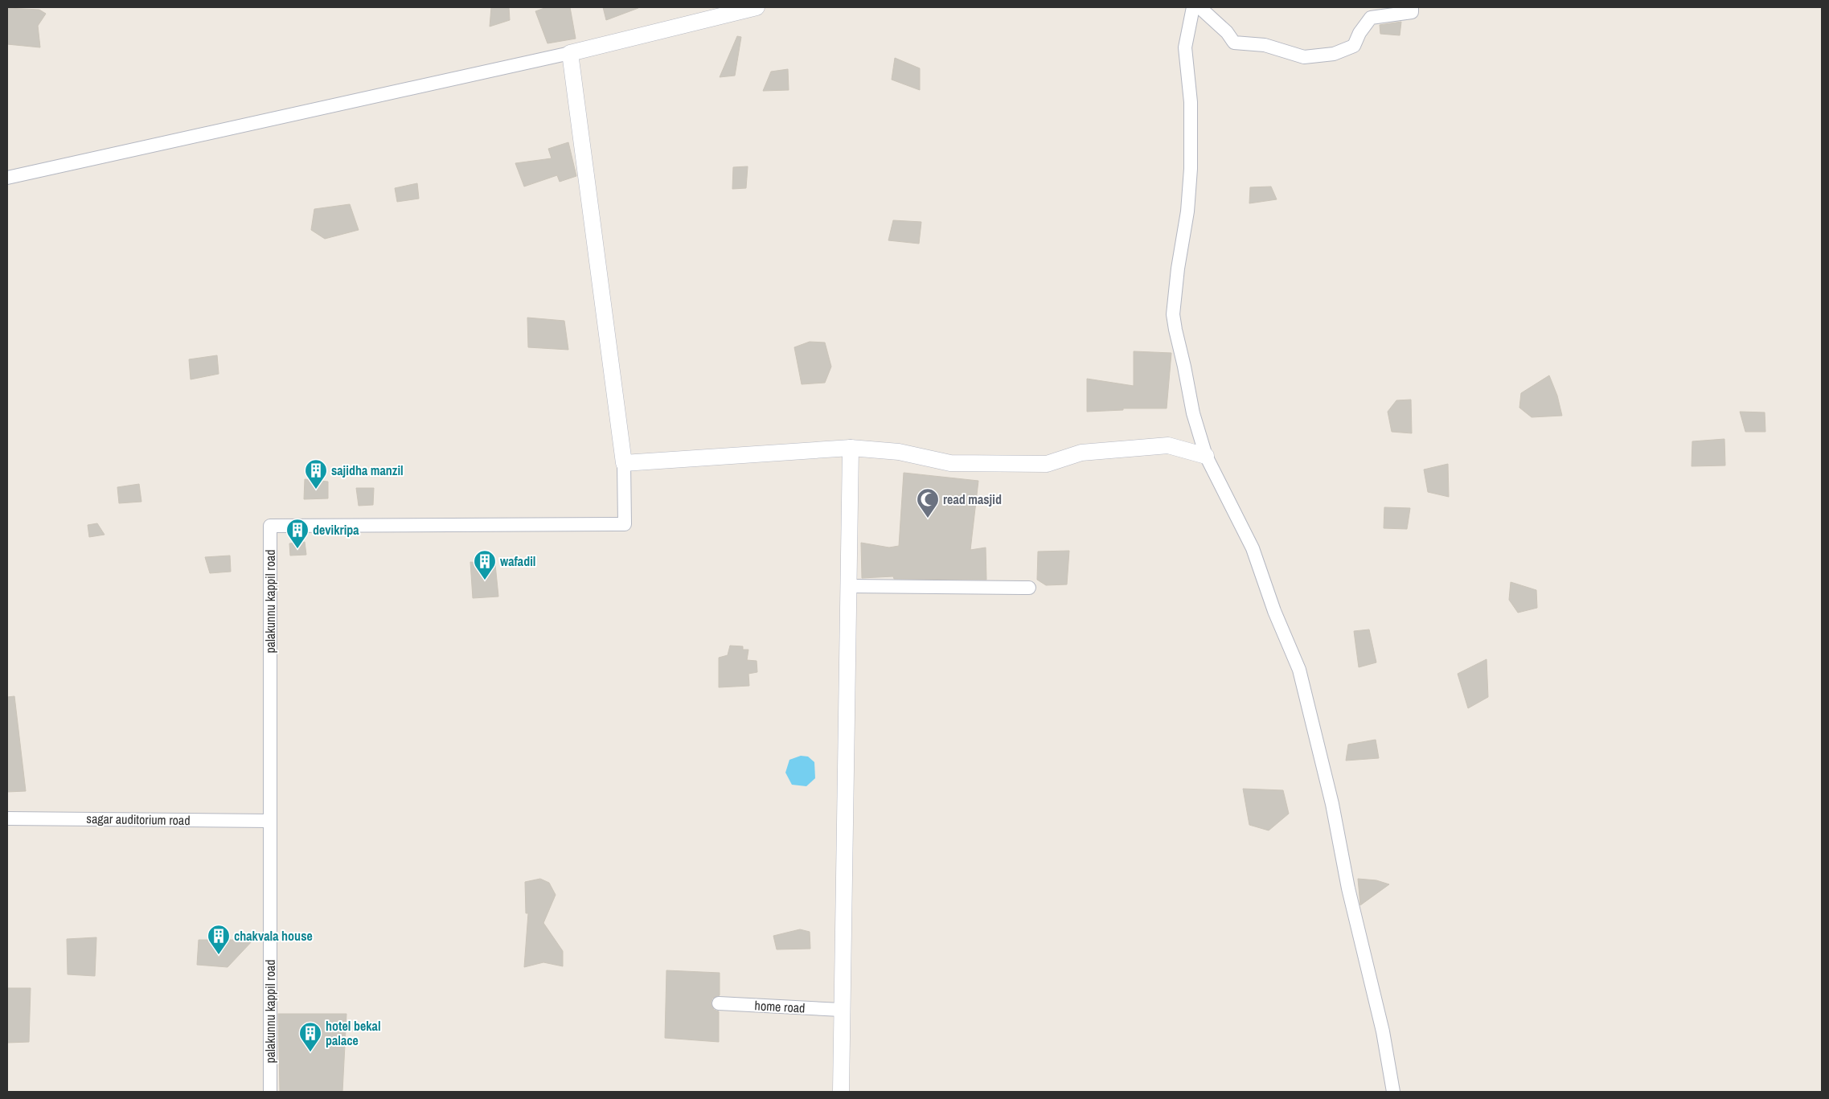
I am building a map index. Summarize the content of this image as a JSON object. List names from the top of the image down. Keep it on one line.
{"streets":{"street":["palakunnu kappil road","sagar auditorium road","home road"]},"crossings":[["palakunnu kappil road","sagar auditorium road"]],"places":{"building":["sajidha manzil","devikripa","wafadil","chakvala house","hotel bekal palace"],"mosque":["read masjid"]}}
